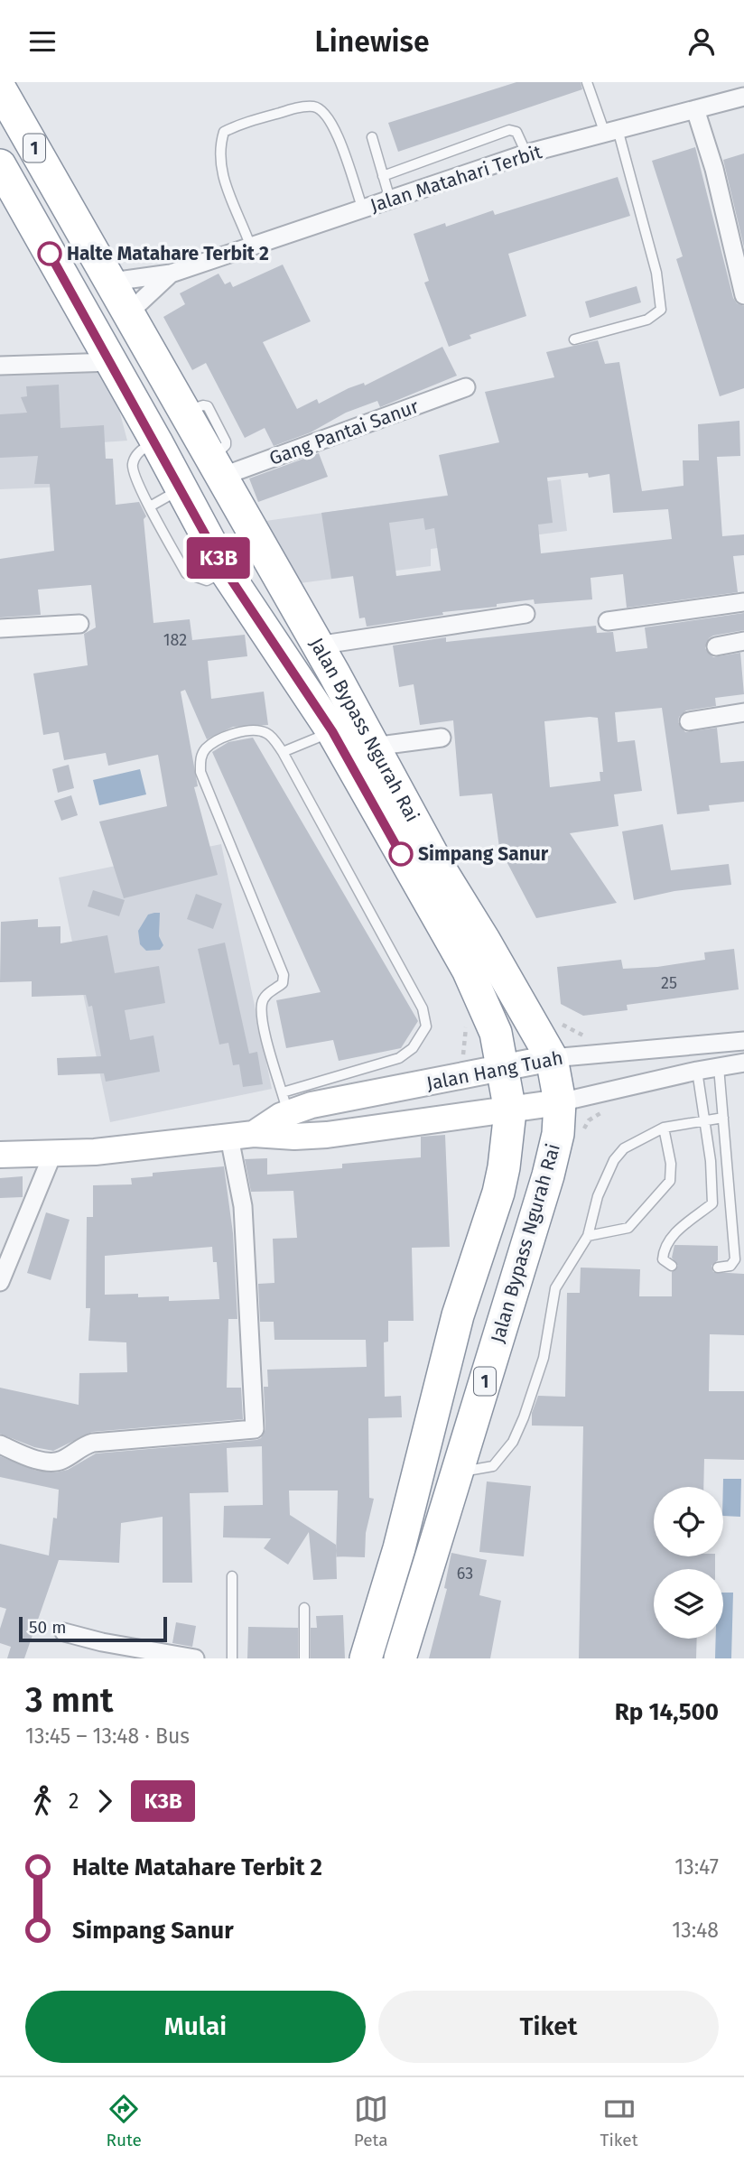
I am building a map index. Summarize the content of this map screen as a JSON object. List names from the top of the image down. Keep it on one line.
{"streets":{"highway":["1","Jalan Bypass Ngurah Rai"],"main road":["Jalan Hang Tuah"],"street":["Jalan Matahari Terbit","Gang Pantai Sanur"]},"crossings":[["Jalan Matahari Terbit","Jalan Bypass Ngurah Rai"],["Gang Pantai Sanur","Jalan Bypass Ngurah Rai"],["Jalan Bypass Ngurah Rai","Jalan Hang Tuah"]],"places":["Halte Matahare Terbit 2","Simpang Sanur"],"lines":["bus line K3B"],"house_numbers":["182","25","63"],"scale_bar":"50 m","page":{"header":"Linewise","on_map":"K3B","scale":"50 m","heading":["3 mnt","13:45 – 13:48 · Bus","Rp 14,500"],"legs":["2","K3B"],"list":[{"name":"Halte Matahare Terbit 2","value":"13:47"},{"name":"Simpang Sanur","value":"13:48"}],"buttons":["Mulai","Tiket"],"tabs":["Rute","Peta","Tiket"]}}
